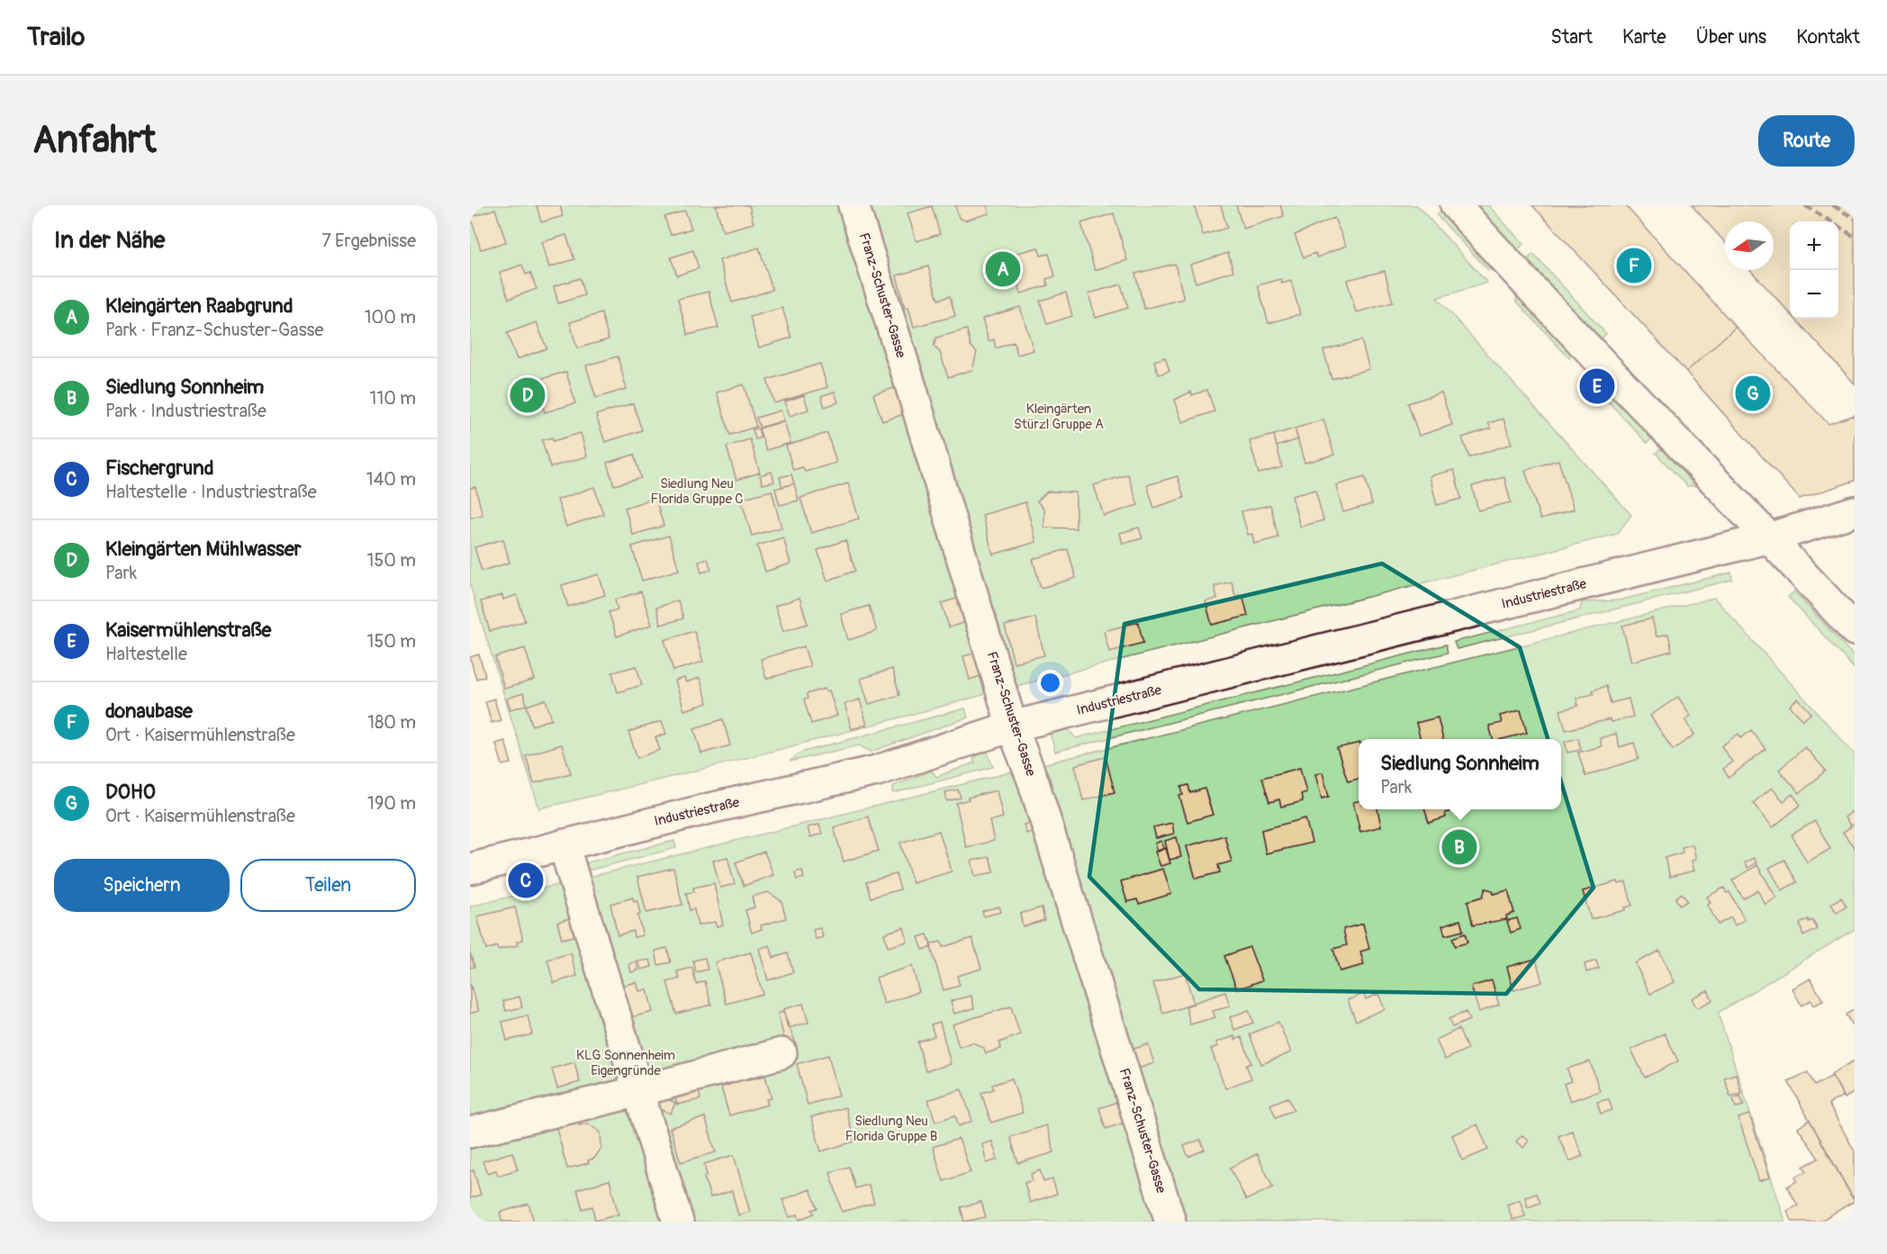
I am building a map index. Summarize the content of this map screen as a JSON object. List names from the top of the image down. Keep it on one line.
{"streets":{"street":["Franz-Schuster-Gasse","Industriestraße"]},"crossings":[["Franz-Schuster-Gasse","Industriestraße"]],"parks":["Kleingärten Stürzl Gruppe A","Siedlung Neu Florida Gruppe C","KLG Sonnenheim Eigengründe","Siedlung Neu Florida Gruppe B"],"north":"left","page":{"header":"Trailo","nav":["Start","Karte","Über uns","Kontakt"],"buttons":["Route",["Speichern","Teilen"]],"title":"Anfahrt","heading":["In der Nähe","7 Ergebnisse"],"map_buttons":["+","−"],"pins":["F","A","E","G","D","B","C"],"list":[{"mark":"A","name":"Kleingärten Raabgrund","note":"Park · Franz-Schuster-Gasse","value":"100 m"},{"mark":"B","name":"Siedlung Sonnheim","note":"Park · Industriestraße","value":"110 m"},{"mark":"C","name":"Fischergrund","note":"Haltestelle · Industriestraße","value":"140 m"},{"mark":"D","name":"Kleingärten Mühlwasser","note":"Park","value":"150 m"},{"mark":"E","name":"Kaisermühlenstraße","note":"Haltestelle","value":"150 m"},{"mark":"F","name":"donaubase","note":"Ort · Kaisermühlenstraße","value":"180 m"},{"mark":"G","name":"DOHO","note":"Ort · Kaisermühlenstraße","value":"190 m"}],"popup":["Siedlung Sonnheim","Park"]}}
